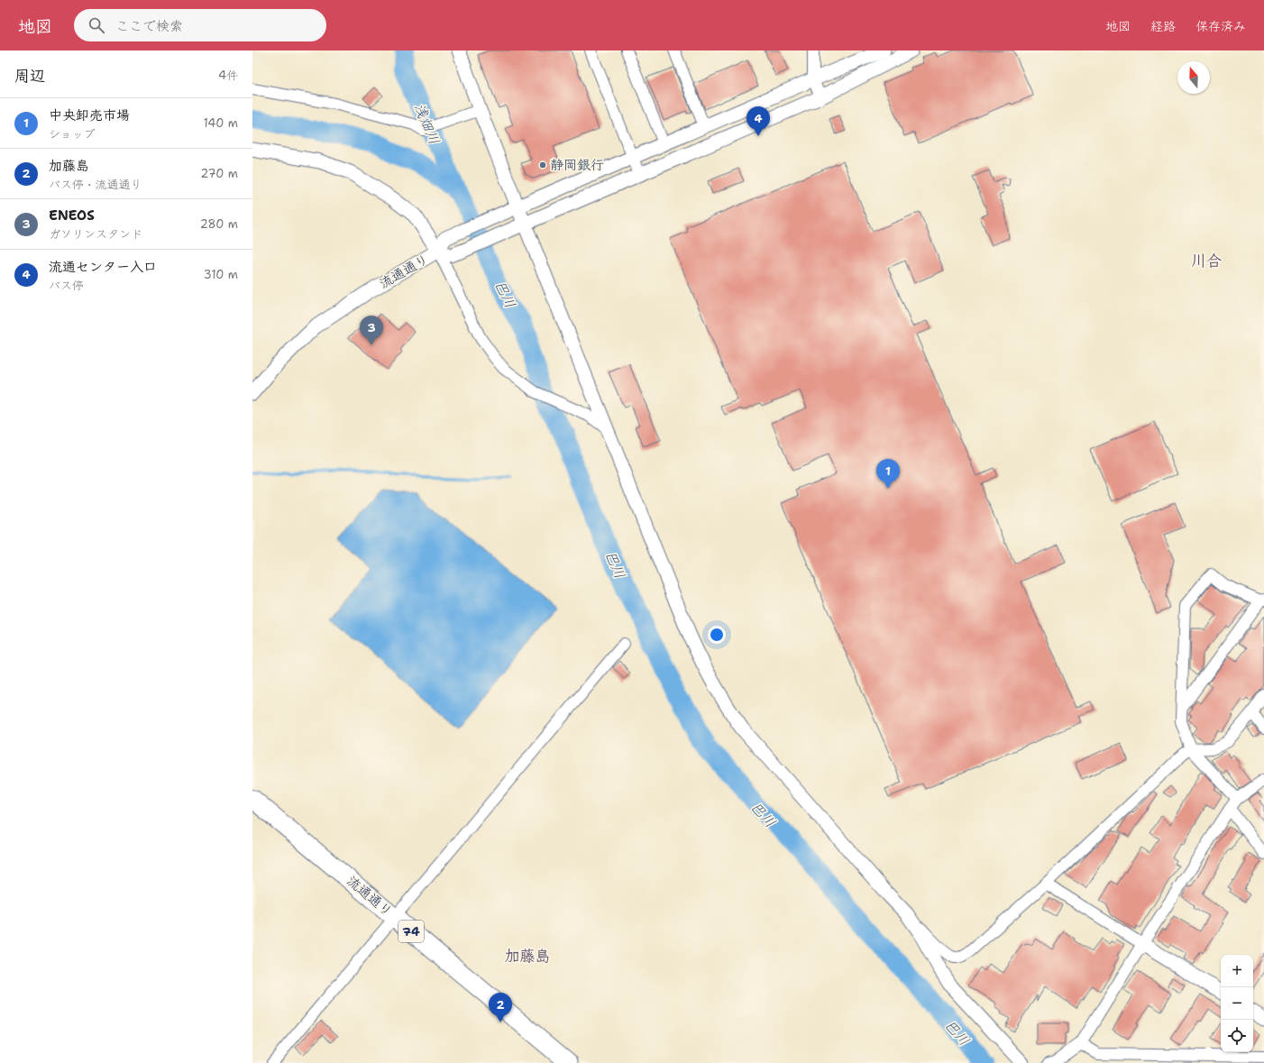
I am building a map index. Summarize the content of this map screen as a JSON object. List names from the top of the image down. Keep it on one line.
{"streets":{"main road":["流通通り","74"]},"districts":["川合","加藤島"],"water":["浅畑川","巴川"],"places":["静岡銀行"],"north":"top","page":{"header":"地図","search":"ここで検索","nav":["地図","経路","保存済み"],"heading":["周辺","4件"],"list":[{"mark":"1","name":"中央卸売市場","note":"ショップ","value":"140 m"},{"mark":"2","name":"加藤島","note":"バス停 · 流通通り","value":"270 m"},{"mark":"3","name":"ENEOS","note":"ガソリンスタンド","value":"280 m"},{"mark":"4","name":"流通センター入口","note":"バス停","value":"310 m"}],"pins":["4","3","1","2"],"map_buttons":["+","−"]}}
